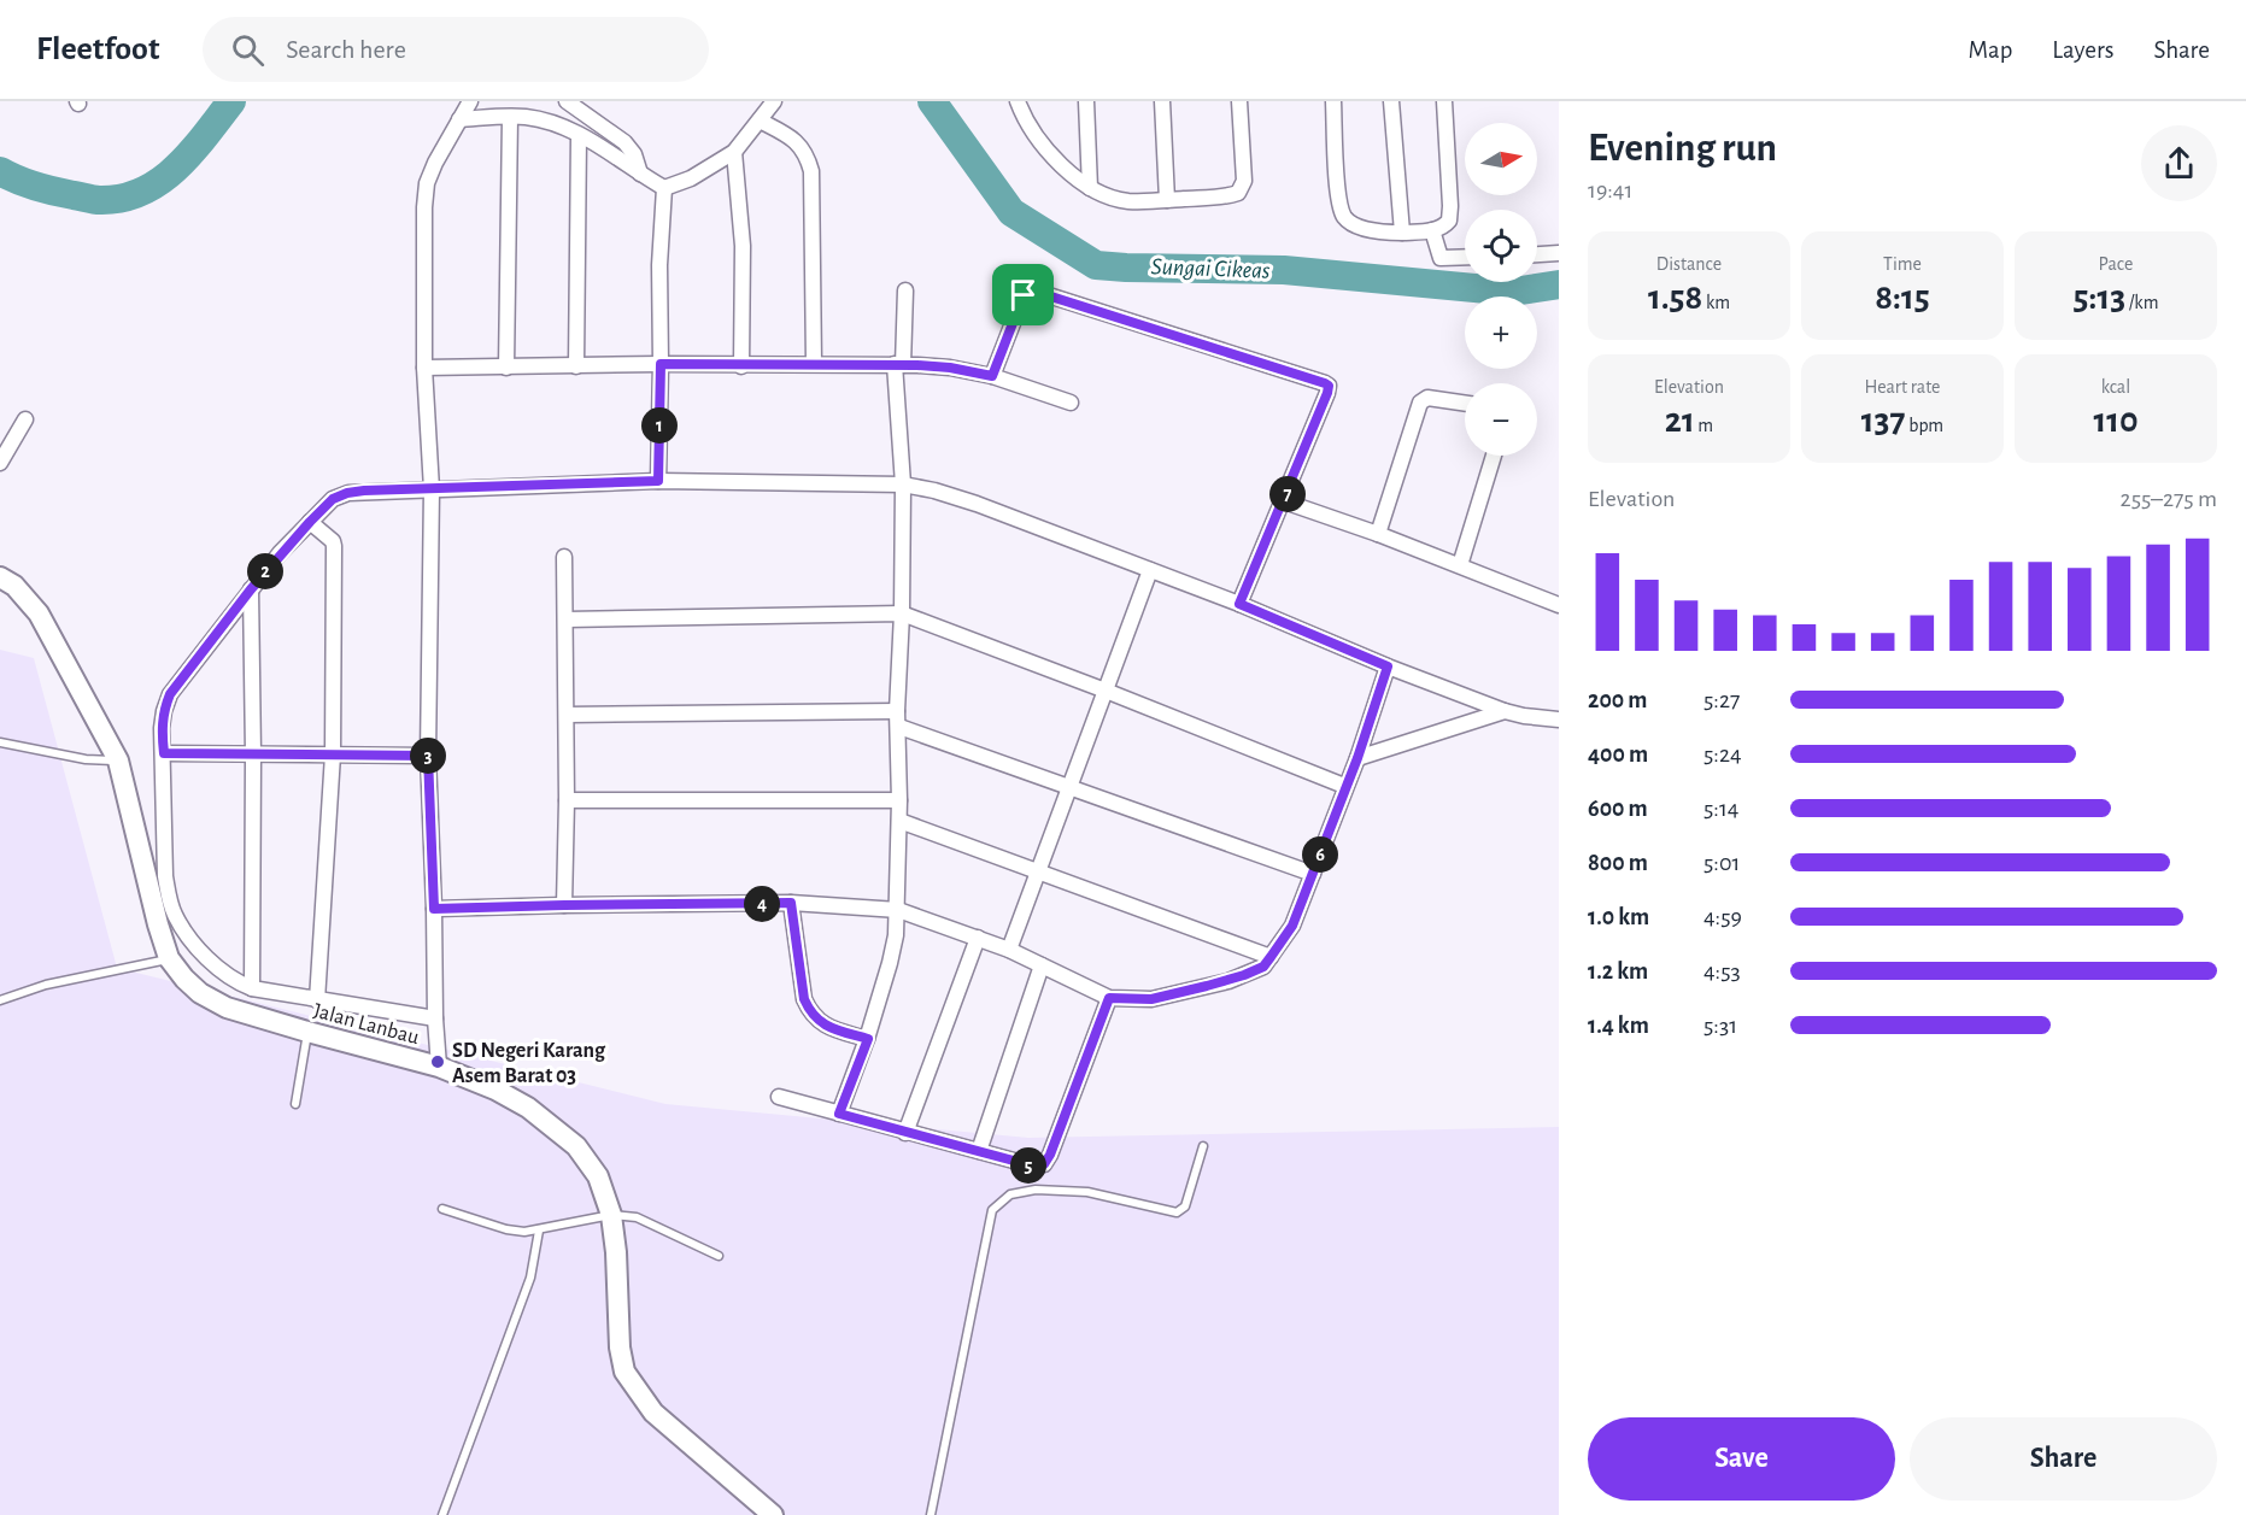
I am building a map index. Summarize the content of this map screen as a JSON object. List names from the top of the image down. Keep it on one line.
{"streets":{"street":["Jalan Lanbau"]},"water":["Sungai Cikeas"],"places":["SD Negeri Karang Asem Barat 03"],"north":"right","page":{"header":"Fleetfoot","search":"Search here","nav":["Map","Layers","Share"],"heading":["Evening run","19:41"],"map_buttons":["+","−"],"stats":[["Distance","1.58 km"],["Time","8:15"],["Pace","5:13 /km"],["Elevation","21 m"],["Heart rate","137 bpm"],["kcal","110"]],"pins":["1","7","2","3","6","4","5"],"chart":["Elevation","255–275 m"],"list":[{"name":"200 m","note":"5:27"},{"name":"400 m","note":"5:24"},{"name":"600 m","note":"5:14"},{"name":"800 m","note":"5:01"},{"name":"1.0 km","note":"4:59"},{"name":"1.2 km","note":"4:53"},{"name":"1.4 km","note":"5:31"}],"buttons":["Save","Share"]}}
